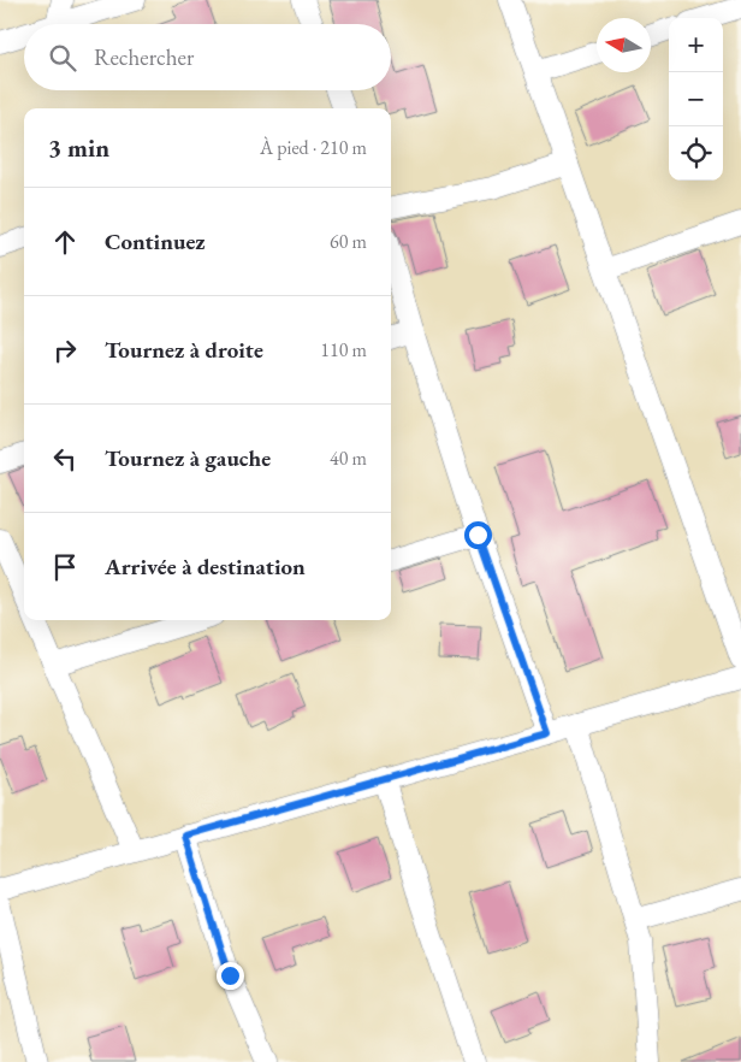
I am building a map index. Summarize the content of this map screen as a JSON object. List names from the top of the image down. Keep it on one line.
{"north":"left","page":{"map_buttons":["+","−"],"search":"Rechercher","heading":["3 min","À pied · 210 m"],"list":[["Continuez","60 m"],["Tournez à droite","110 m"],["Tournez à gauche","40 m"],"Arrivée à destination"]}}
